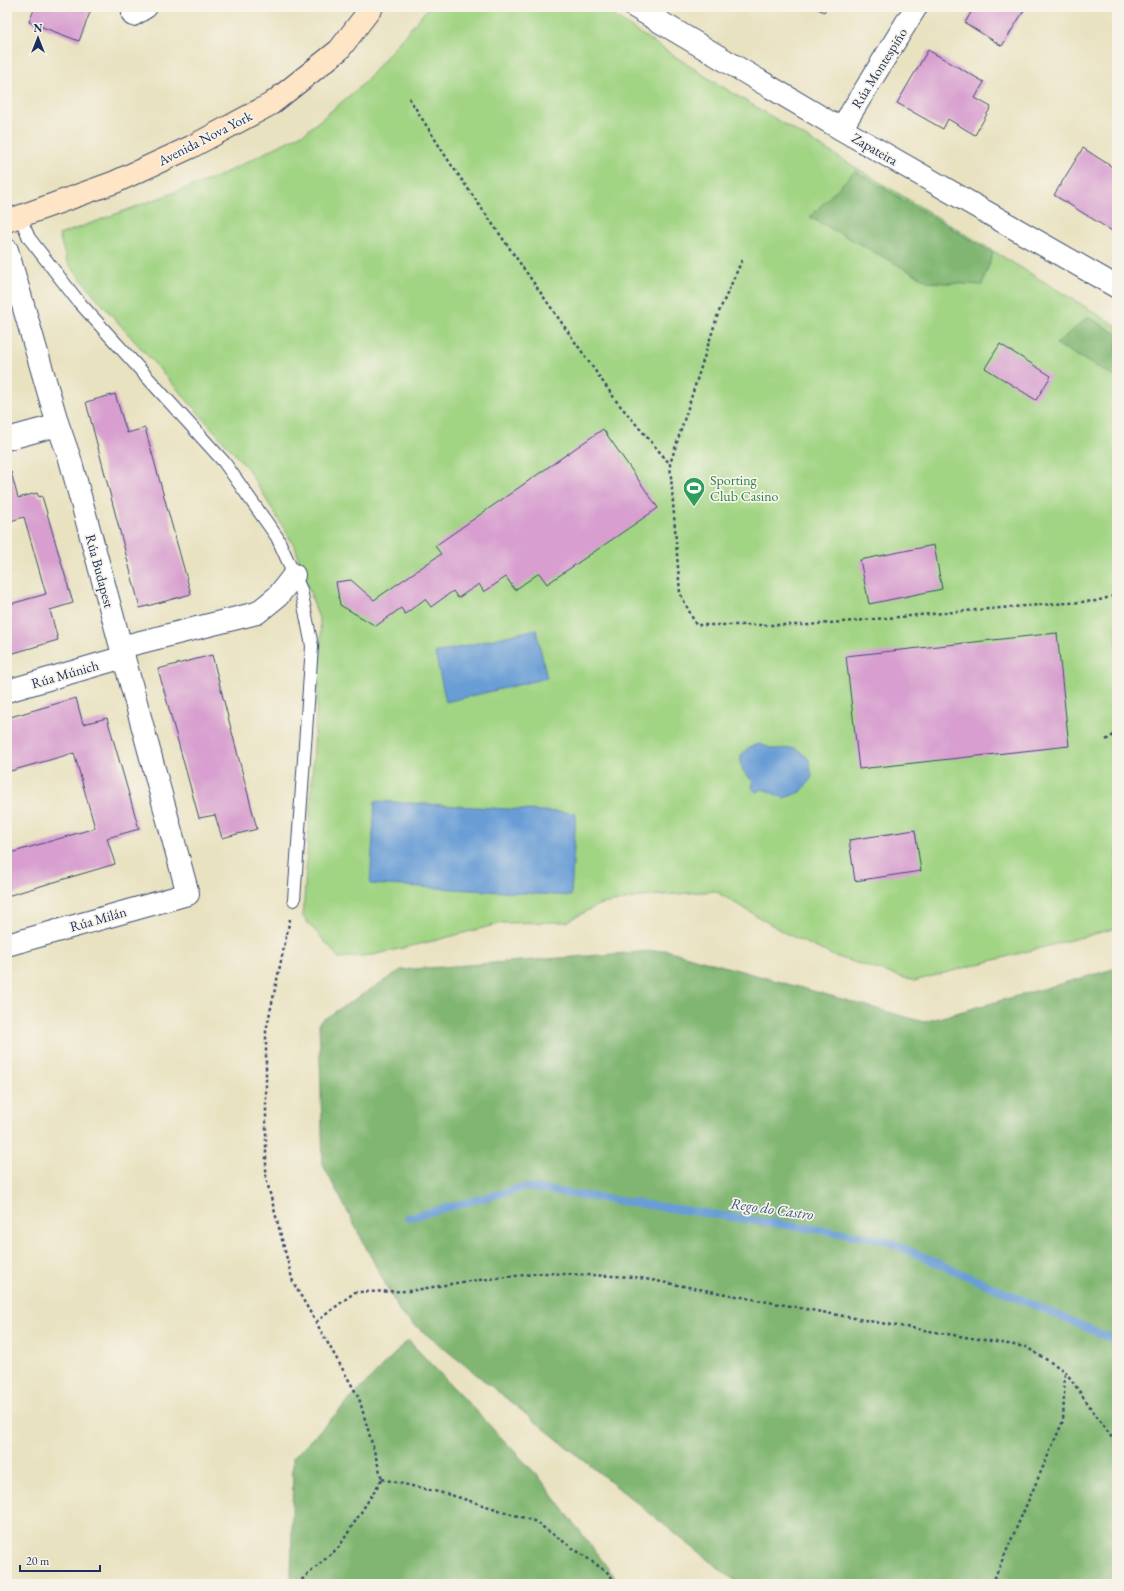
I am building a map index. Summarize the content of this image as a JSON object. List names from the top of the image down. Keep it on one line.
{"streets":{"street":["Rúa Montespiño","Avenida Nova York","Zapateira","Rúa Budapest","Rúa Múnich","Rúa Milán"]},"crossings":[["Rúa Montespiño","Zapateira"],["Rúa Budapest","Rúa Múnich"],["Rúa Budapest","Rúa Milán"]],"water":["Rego do Castro"],"places":{"sports":["Sporting Club Casino"]},"scale_bar":"20 m","north":"top"}
